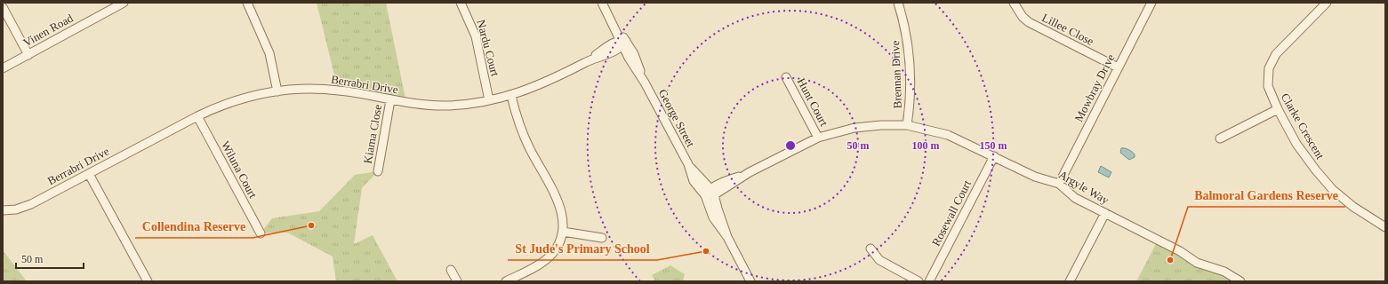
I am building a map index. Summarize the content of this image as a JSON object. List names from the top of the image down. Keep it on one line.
{"streets":{"street":["Lillee Close","Vinen Road","Nardu Court","Brennan Drive","Berrabri Drive","Mowbray Drive","Hunt Court","George Street","Clarke Crescent","Kiama Close","Wiluna Court","Argyle Way","Rosewall Court"]},"crossings":[["Lillee Close","Mowbray Drive"],["Nardu Court","Berrabri Drive"],["Brennan Drive","Argyle Way"],["Berrabri Drive","George Street"],["Berrabri Drive","Kiama Close"],["Berrabri Drive","Wiluna Court"],["Mowbray Drive","Argyle Way"],["Hunt Court","Argyle Way"],["George Street","Argyle Way"],["Argyle Way","Rosewall Court"]],"places":["Collendina Reserve","St Jude's Primary School","Balmoral Gardens Reserve"],"scale_bar":"50 m","rings":["50 m","100 m","150 m"]}
